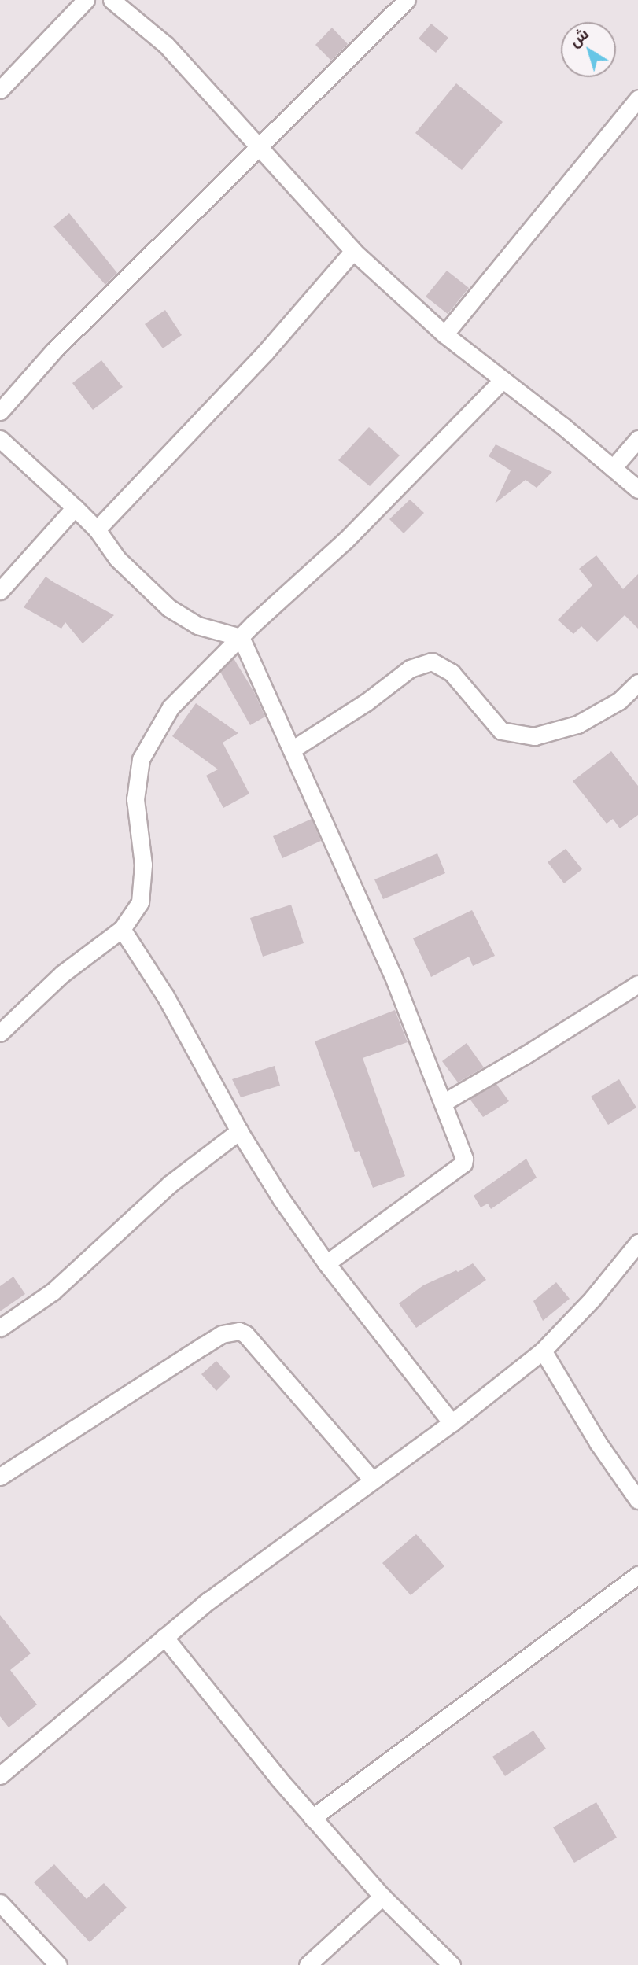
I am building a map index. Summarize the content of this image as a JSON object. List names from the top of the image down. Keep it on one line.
{"north":"top left"}
